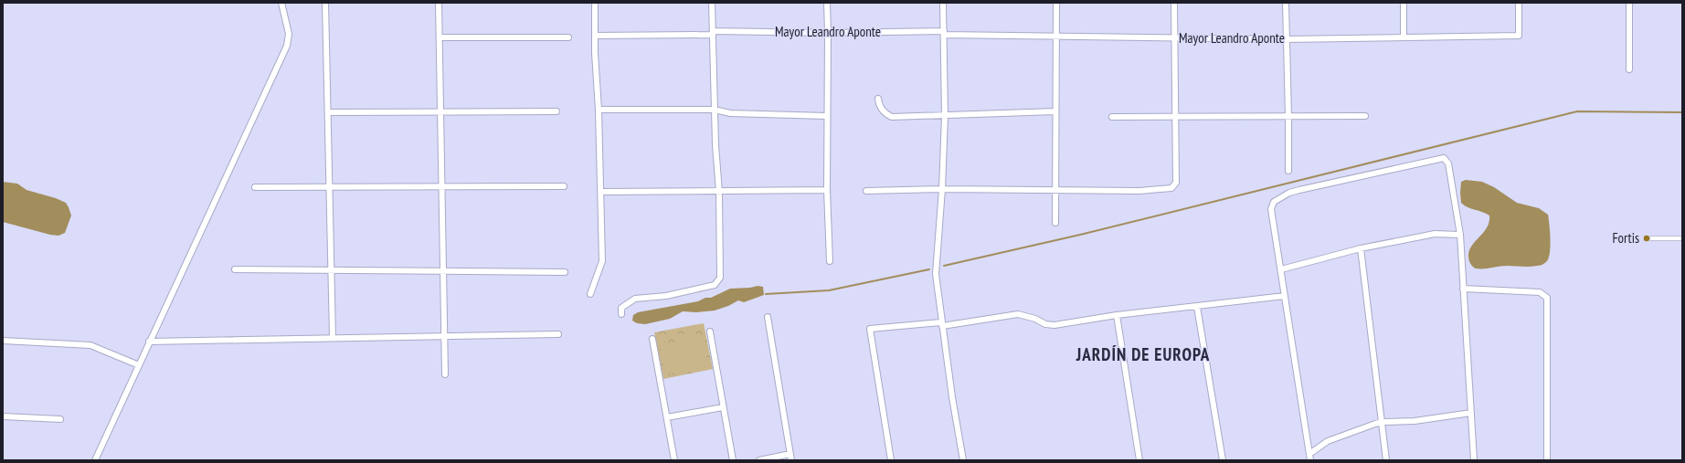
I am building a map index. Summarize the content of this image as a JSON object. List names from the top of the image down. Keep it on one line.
{"streets":{"street":["Mayor Leandro Aponte"]},"districts":["JARDÍN DE EUROPA"],"places":["Fortis"]}
